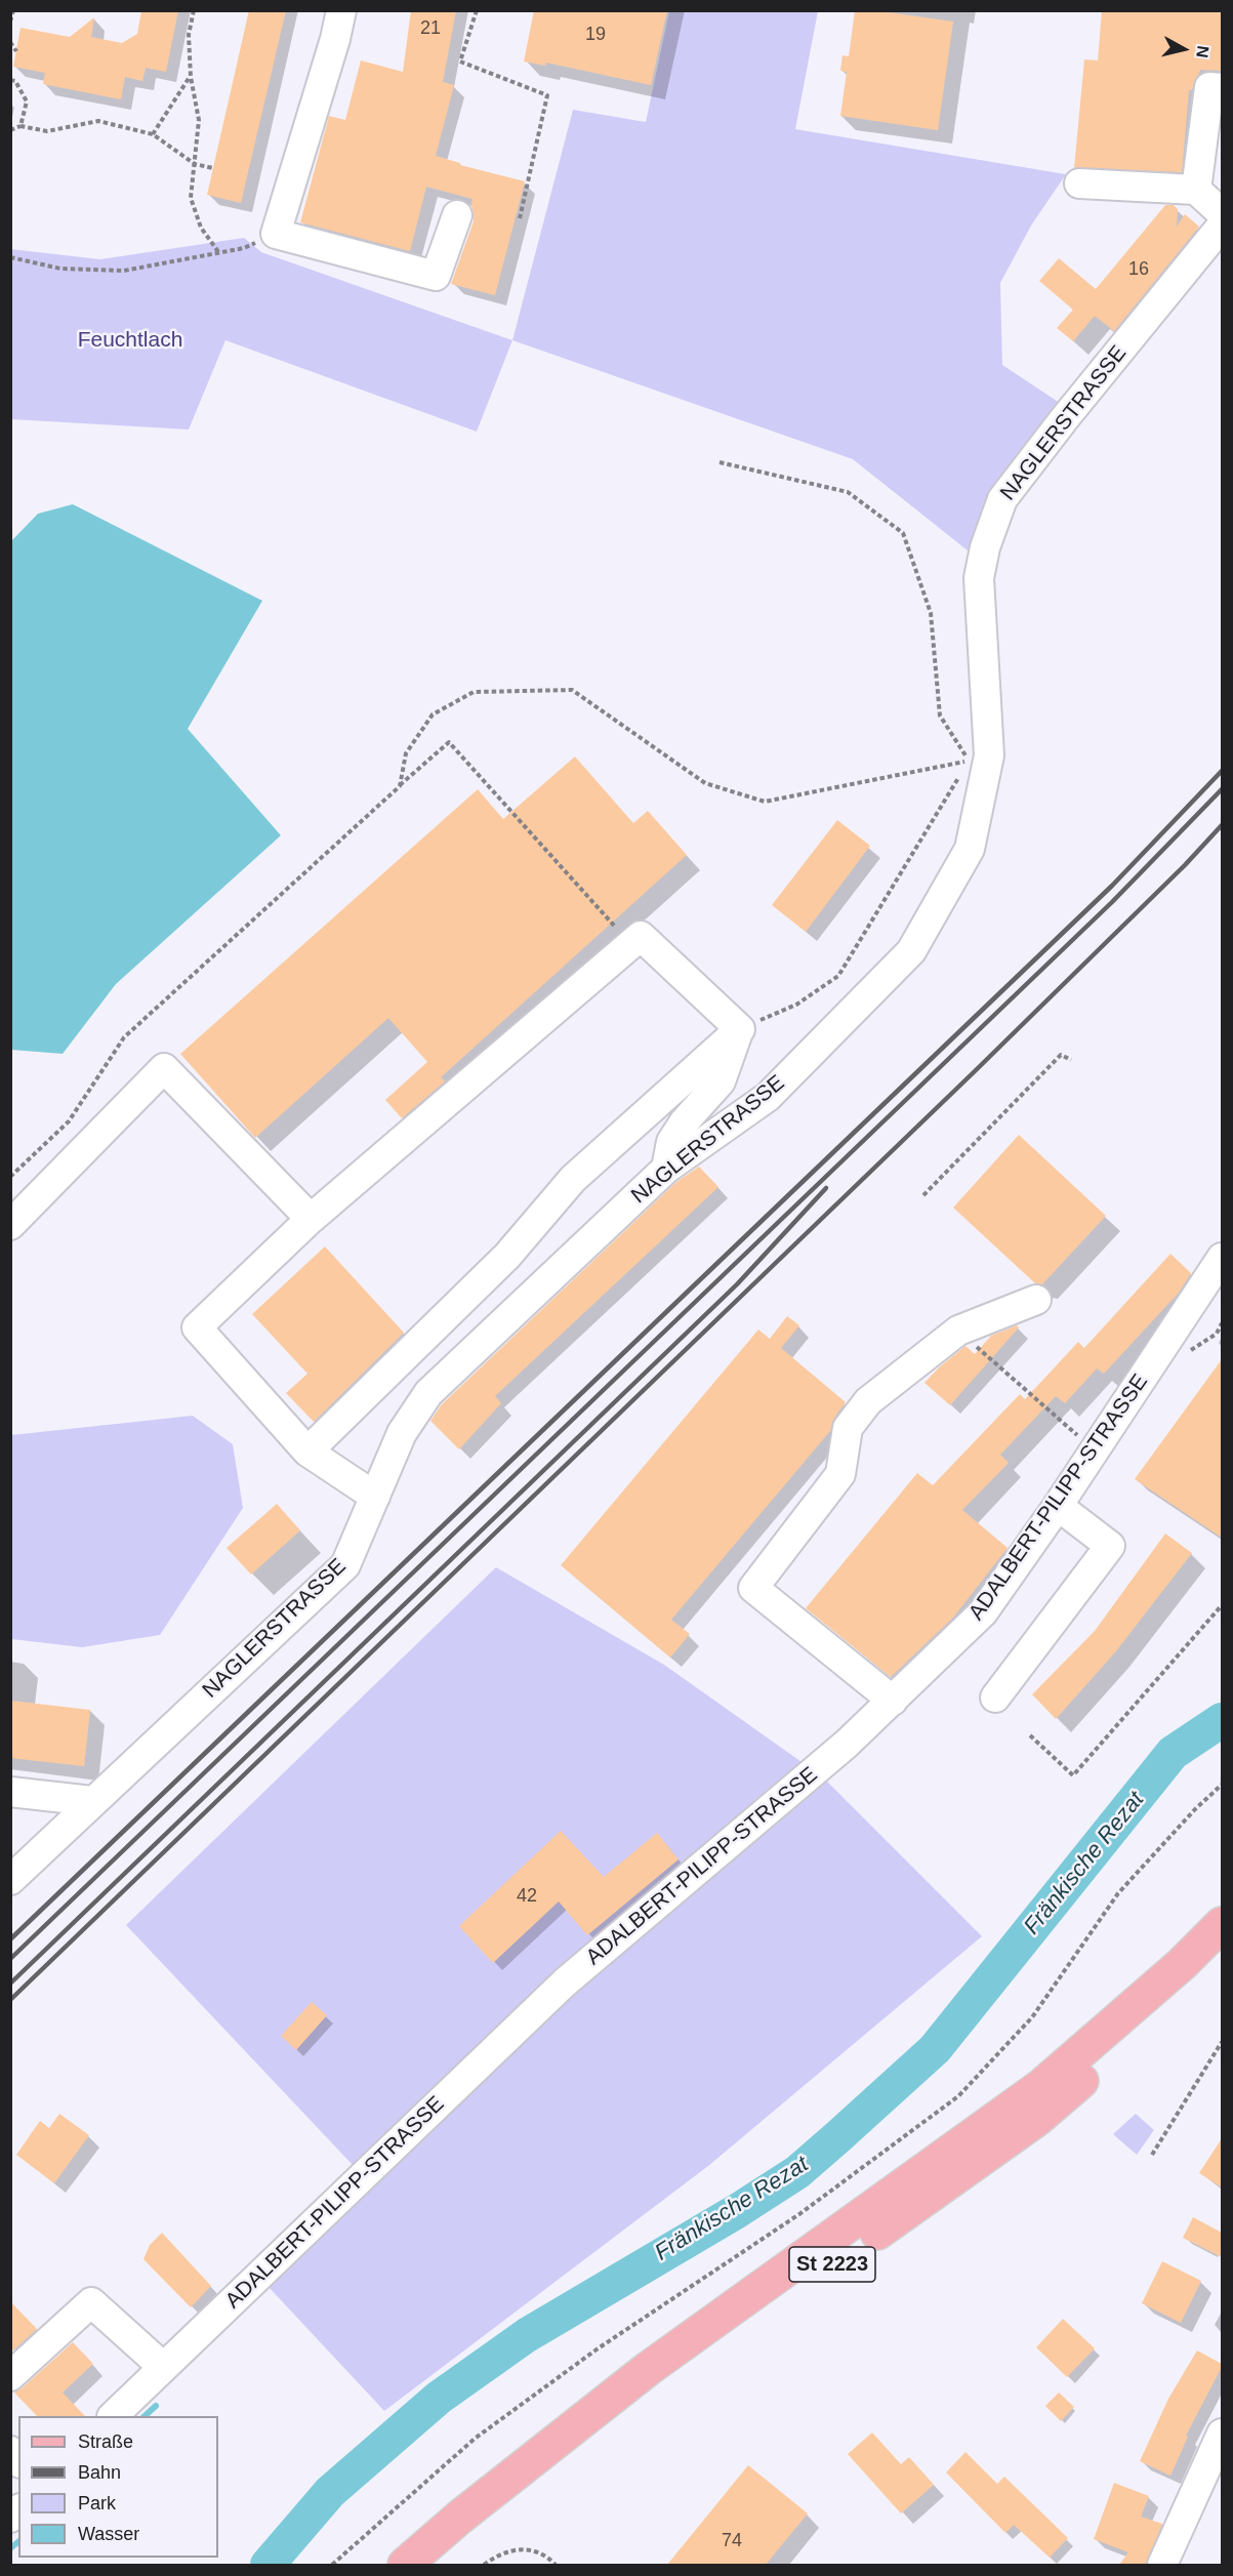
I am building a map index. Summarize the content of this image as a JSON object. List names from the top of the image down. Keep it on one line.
{"streets":{"main road":["St 2223"],"street":["NAGLERSTRASSE","ADALBERT-PILIPP-STRASSE"]},"water":["Fränkische Rezat"],"parks":["Feuchtlach"],"house_numbers":["21","19","16","42","74"],"legend":["Straße","Bahn","Park","Wasser"],"north":"right"}
